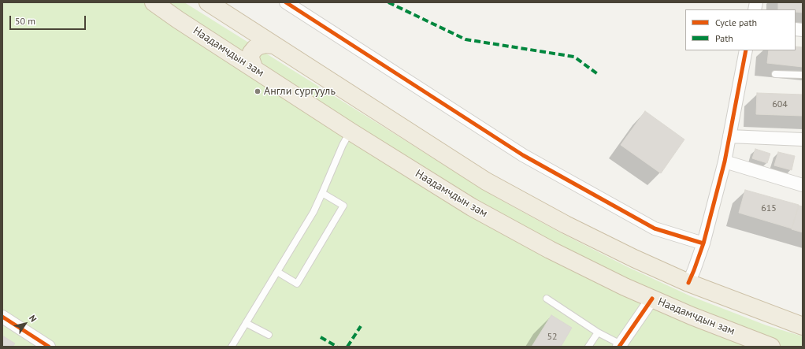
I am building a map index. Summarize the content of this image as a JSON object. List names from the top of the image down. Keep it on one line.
{"streets":{"highway":["Наадамчдын зам"]},"places":["Англи сургууль"],"house_numbers":["604","615","52"],"legend":["Cycle path","Path"],"scale_bar":"50 m","north":"top right"}
